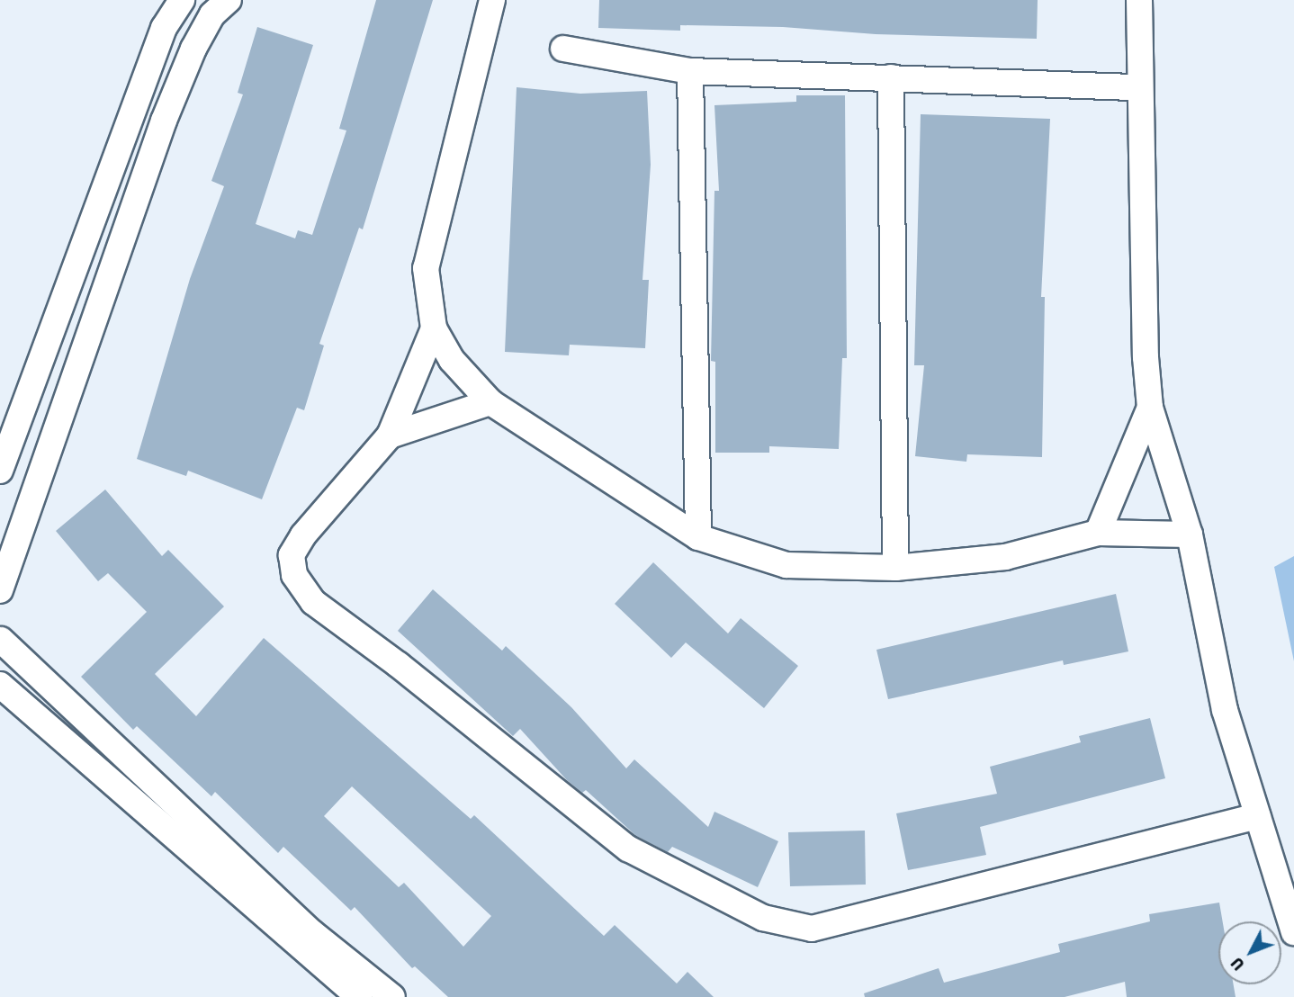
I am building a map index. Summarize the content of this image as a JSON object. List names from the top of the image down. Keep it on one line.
{"north":"bottom left"}
